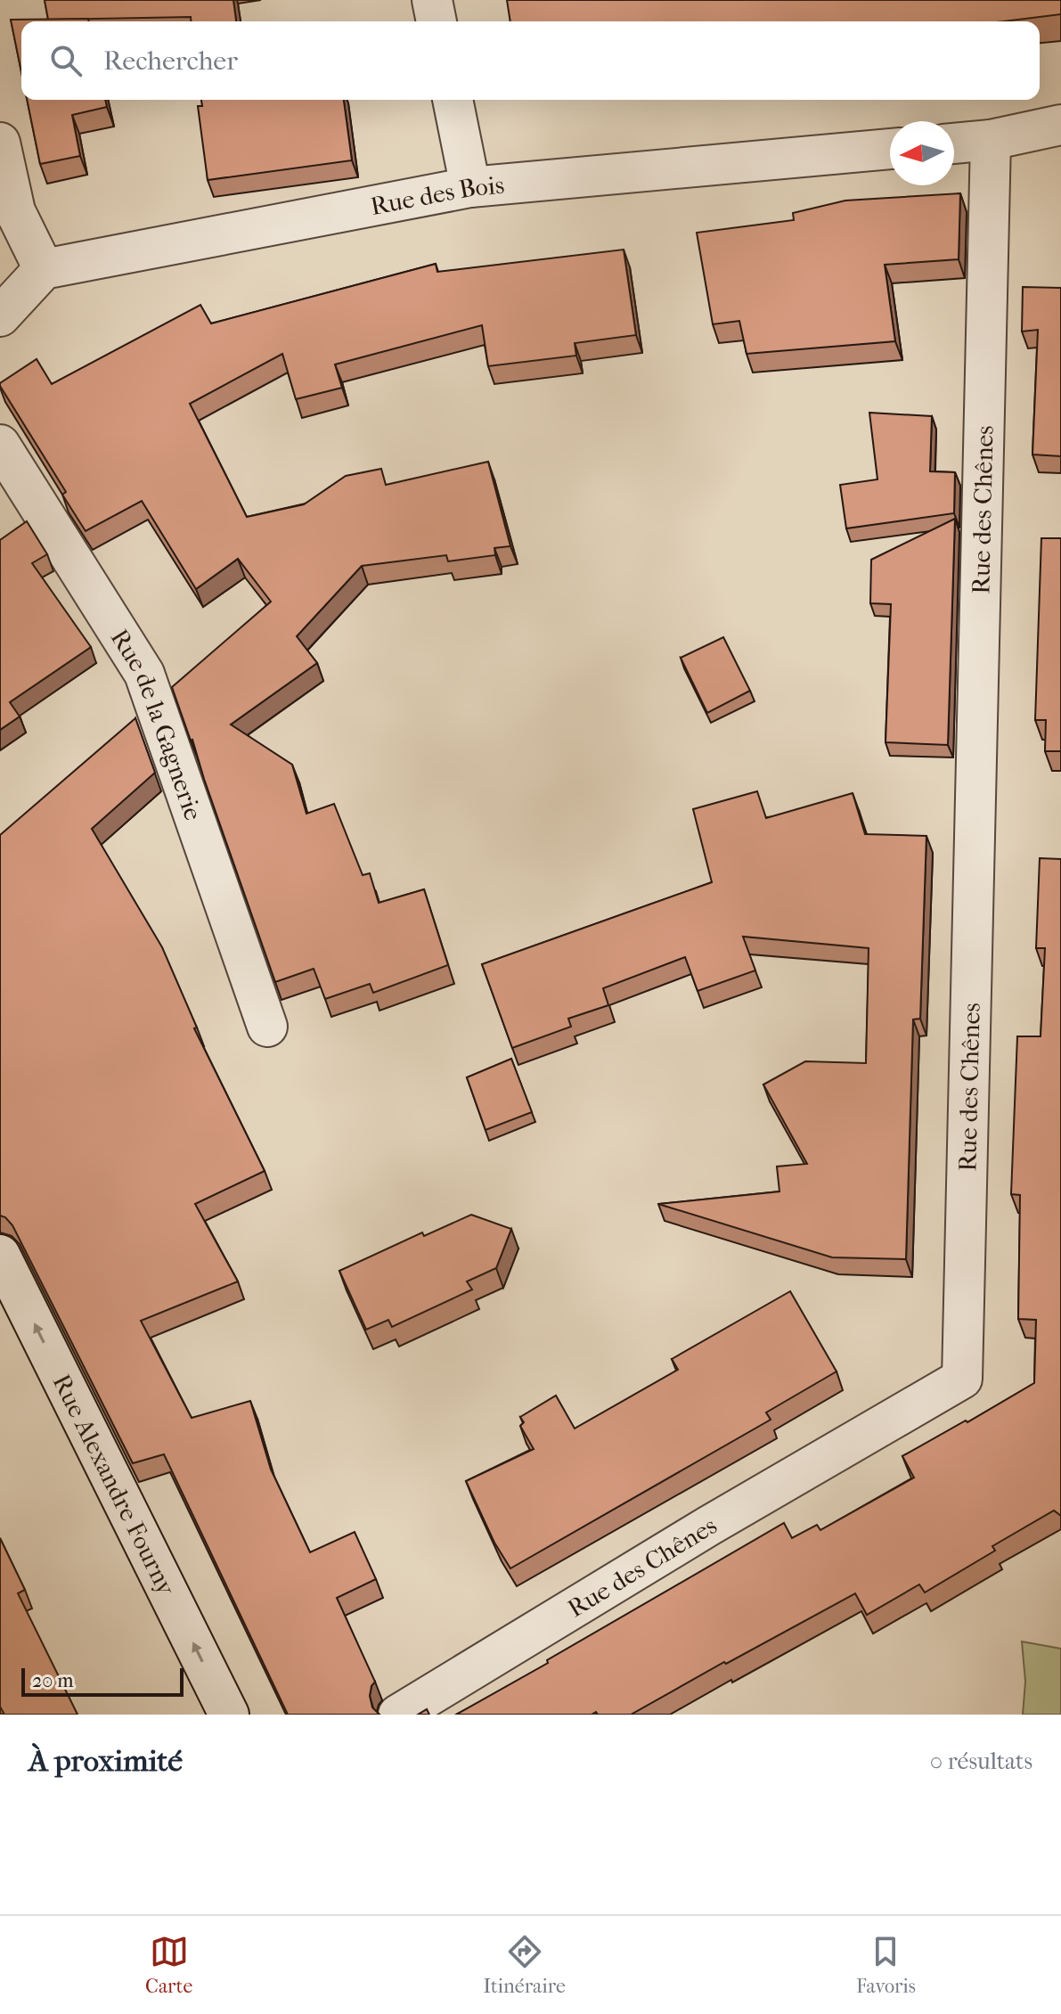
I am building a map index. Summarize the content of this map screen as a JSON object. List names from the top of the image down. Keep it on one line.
{"streets":{"street":["Rue des Bois","Rue des Chênes","Rue de la Gagnerie","Rue Alexandre Fourny"]},"one_way":["Rue Alexandre Fourny"],"scale_bar":"20 m","north":"left","page":{"search":"Rechercher","scale":"20 m","heading":["À proximité","0 résultats"],"nav":["Carte","Itinéraire","Favoris"]}}
